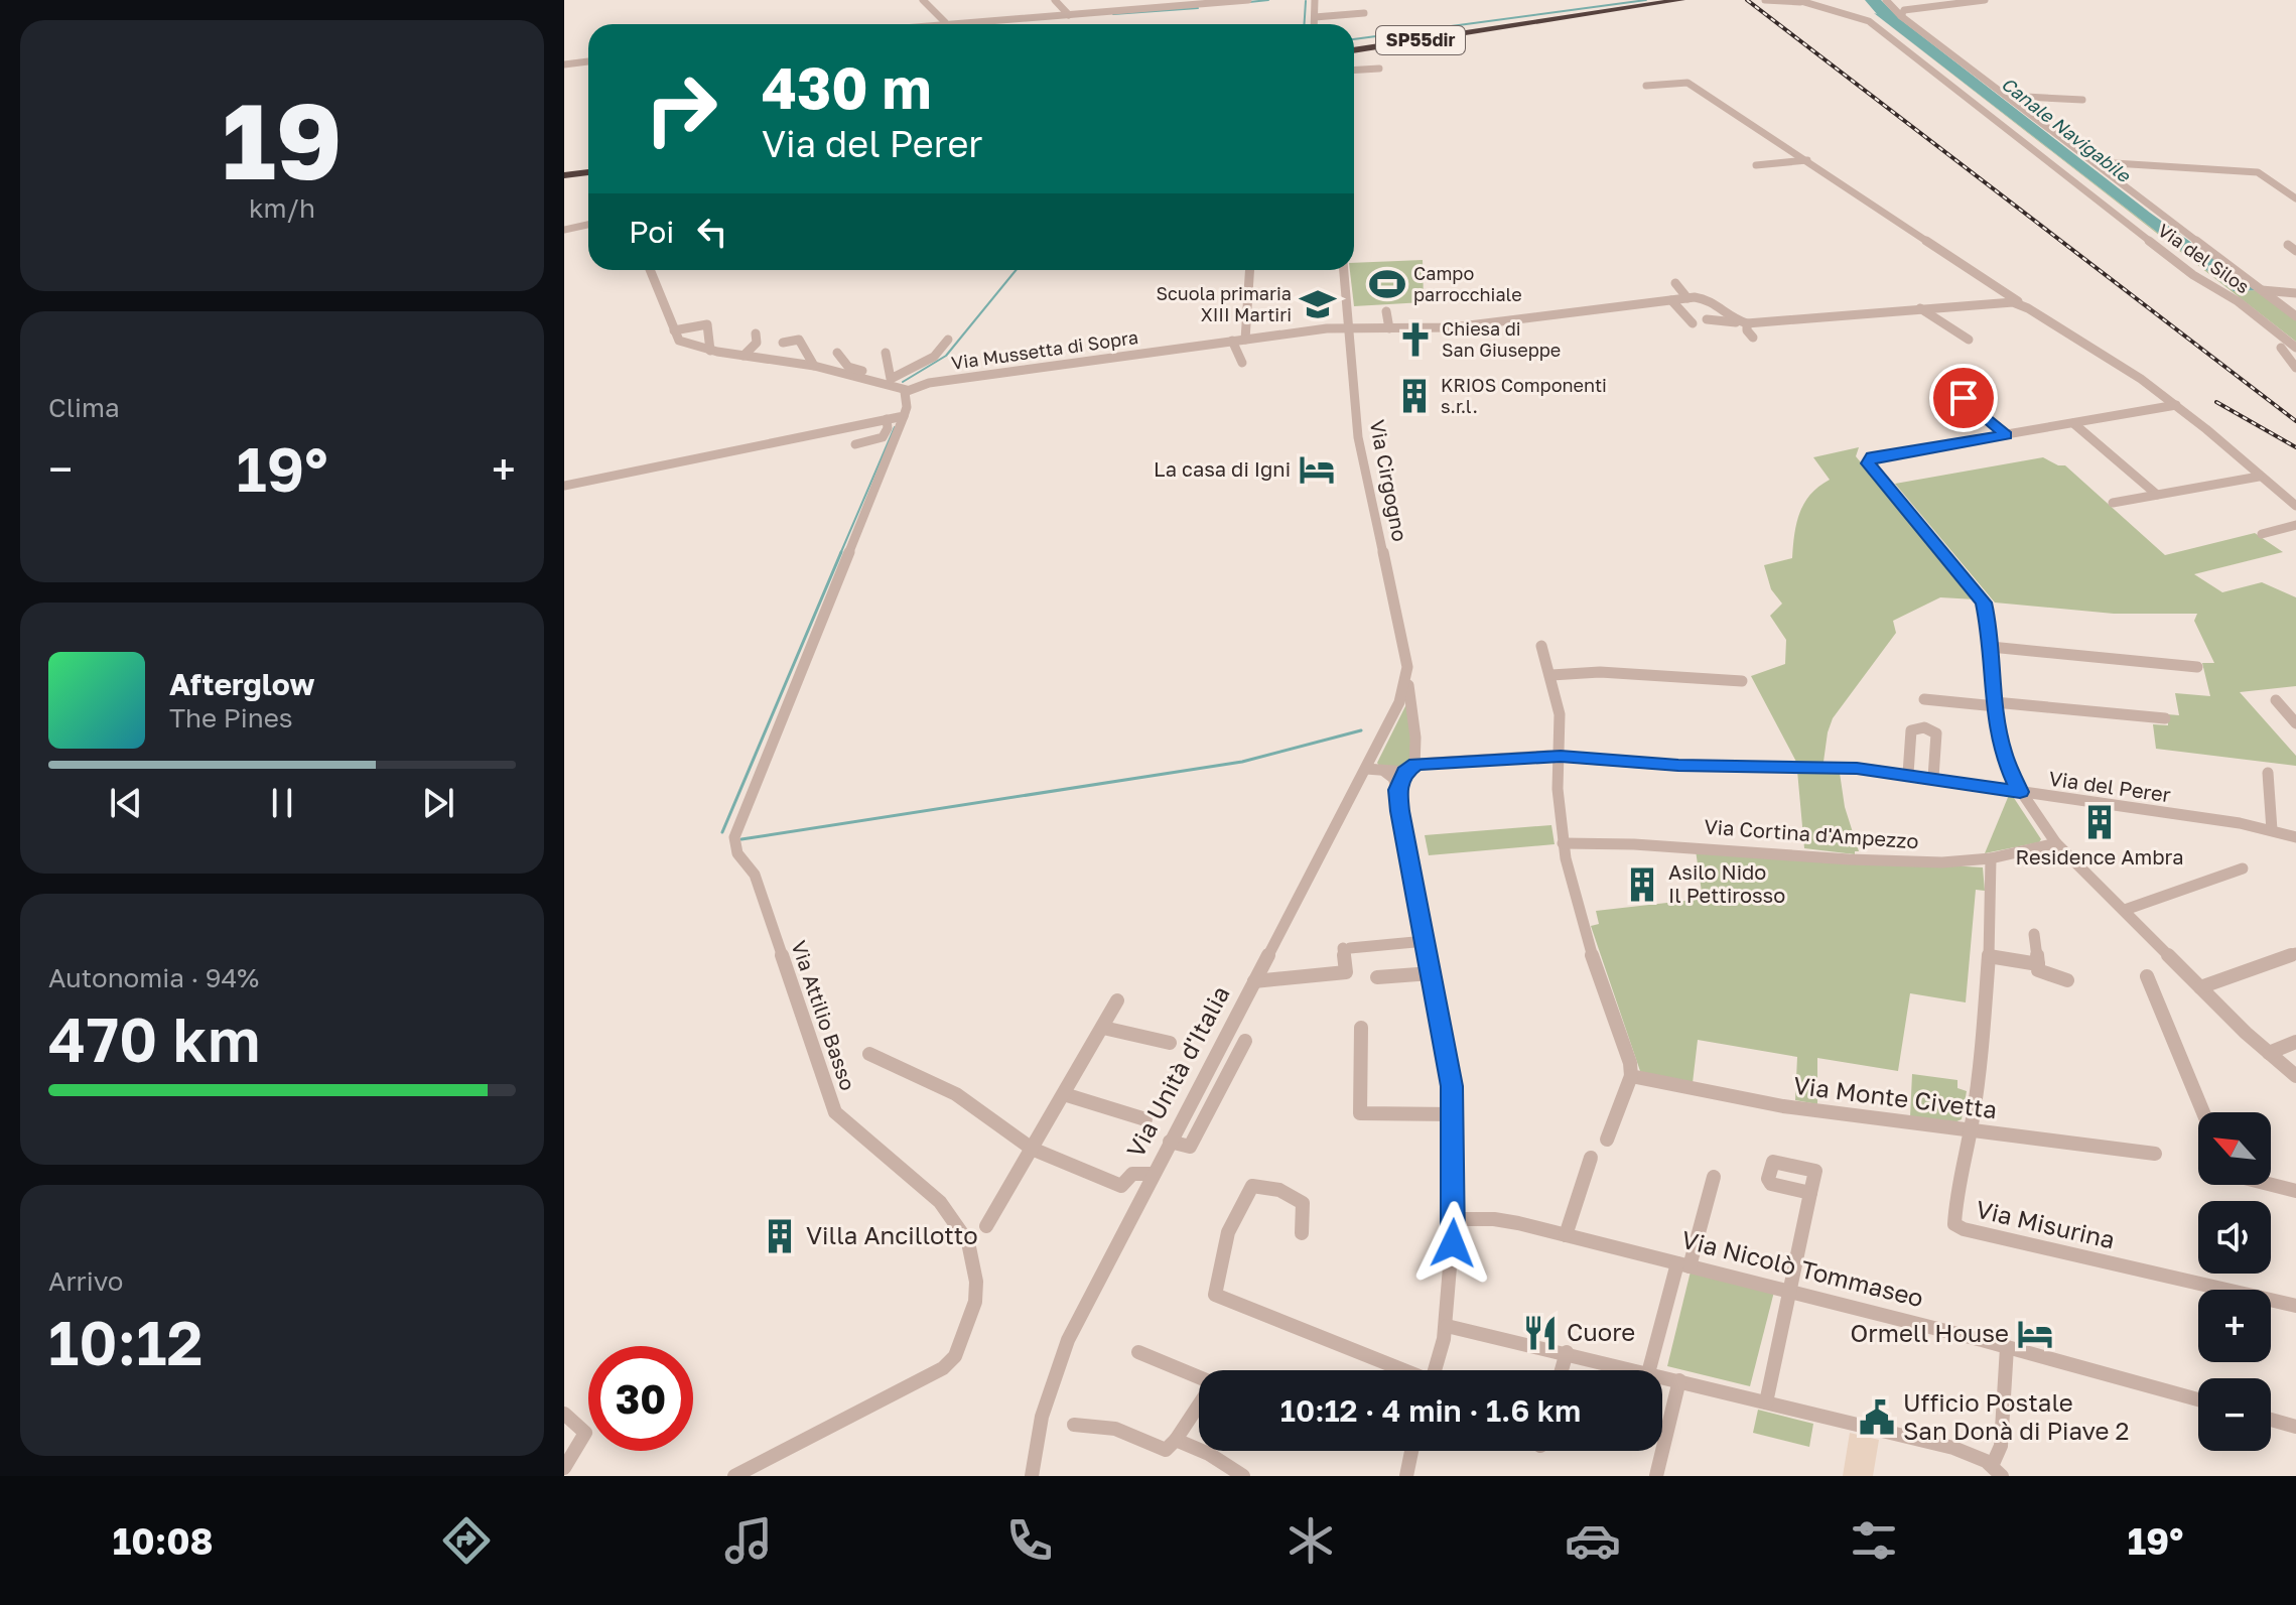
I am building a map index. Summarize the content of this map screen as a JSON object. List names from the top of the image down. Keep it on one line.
{"streets":{"highway":["SP55dir"],"street":["Via del Silos","Via Mussetta di Sopra","Via Cirgogno","Via del Perer","Via Cortina d'Ampezzo","Via Attilio Basso","Via Unità d'Italia","Via Monte Civetta","Via Misurina","Via Nicolò Tommaseo"]},"crossings":[["Via Mussetta di Sopra","Via Cirgogno"],["Via Cirgogno","Via Unità d'Italia"],["Via del Perer","Via Unità d'Italia"],["Via Cortina d'Ampezzo","Via Misurina"],["Via Monte Civetta","Via Misurina"]],"water":["Canale Navigabile"],"places":{"sports":["Campo parrocchiale"],"school or university":["Scuola primaria XIII Martiri"],"church":["Chiesa di San Giuseppe"],"building":["KRIOS Componenti s.r.l.","Residence Ambra","Asilo Nido Il Pettirosso","Villa Ancillotto"],"hotel":["La casa di Igni","Ormell House"],"restaurant":["Cuore"],"public building":["Ufficio Postale San Donà di Piave 2"]},"north":"top left","page":{"tile":[["19","km/h"],"Clima",["Autonomia · 94%","470 km"],["Arrivo","10:12"]],"turn":["430 m","Via del Perer"],"then":"Poi","heat":["−","19°","+"],"song":["Afterglow","The Pines"],"map_buttons":["+","−"],"limit":"30","trip":"10:12 · 4 min · 1.6 km","tabs":["10:08","19°"]}}
